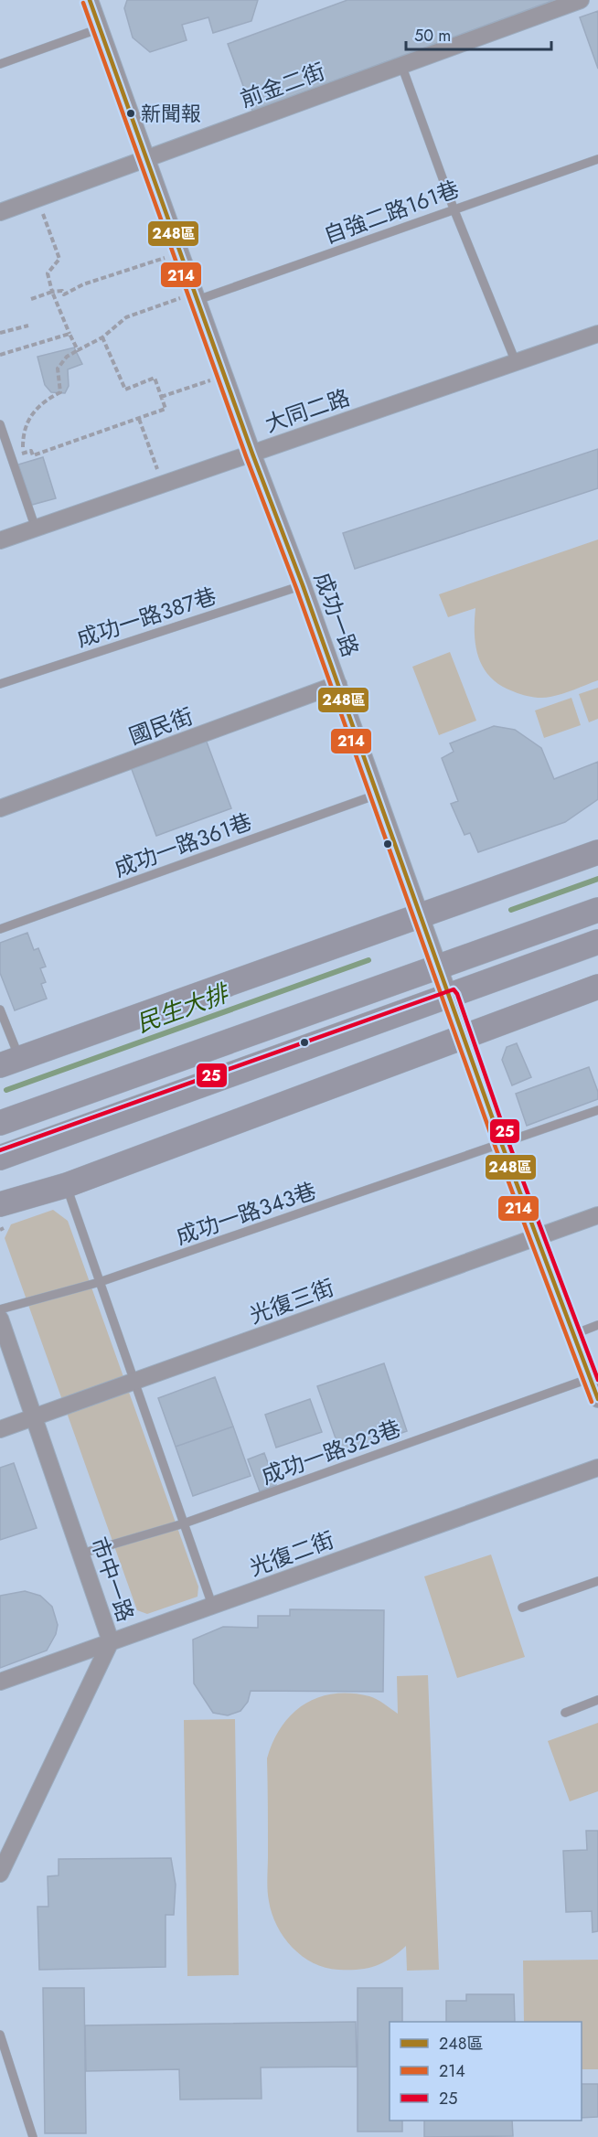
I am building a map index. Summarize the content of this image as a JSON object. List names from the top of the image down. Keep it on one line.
{"streets":{"street":["前金二街","大同二路","成功一路","國民街","光復三街","光復二街","市中一路"],"lane":["自強二路161巷","成功一路387巷","成功一路361巷","成功一路343巷","成功一路323巷"]},"crossings":[["前金二街","成功一路"],["自強二路161巷","成功一路"],["大同二路","成功一路"],["成功一路","成功一路387巷"],["成功一路","國民街"],["成功一路","成功一路361巷"],["成功一路","成功一路343巷"],["成功一路","光復三街"],["成功一路","成功一路323巷"],["光復三街","市中一路"],["成功一路323巷","市中一路"],["光復二街","市中一路"]],"water":["民生大排"],"places":["新聞報"],"lines":["transit line 248區","transit line 214","transit line 25"],"legend":["248區","214","25"],"scale_bar":"50 m"}
